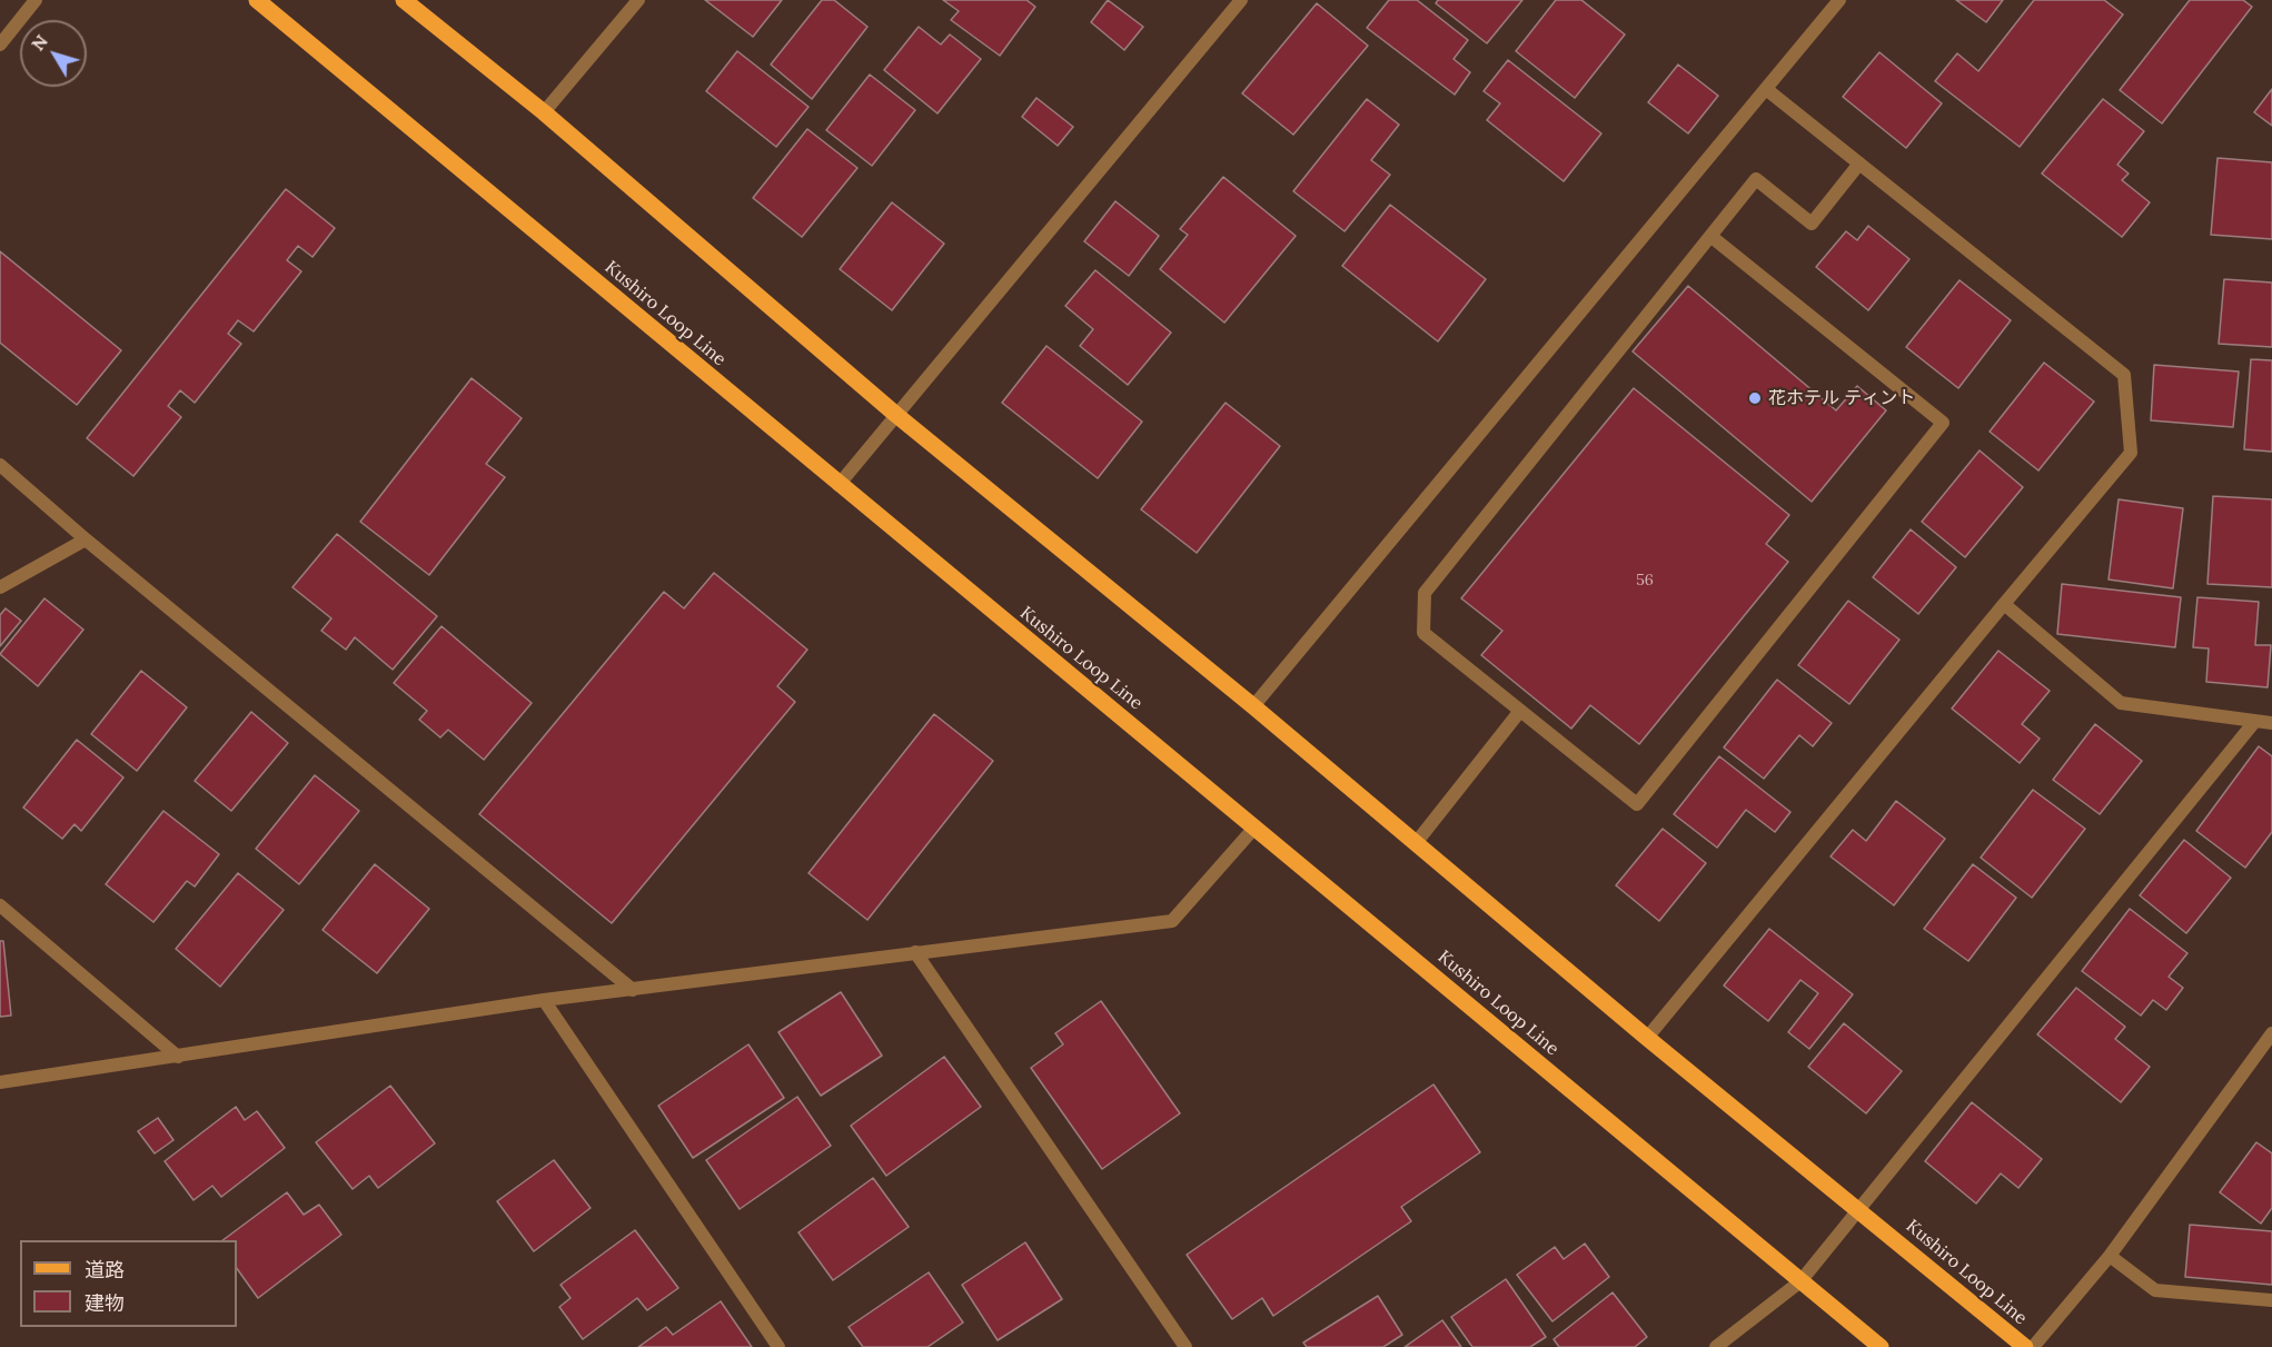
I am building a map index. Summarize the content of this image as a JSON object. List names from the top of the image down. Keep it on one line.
{"streets":{"main road":["Kushiro Loop Line"]},"places":["花ホテル ティント"],"house_numbers":["56"],"legend":["道路","建物"],"north":"top left"}
